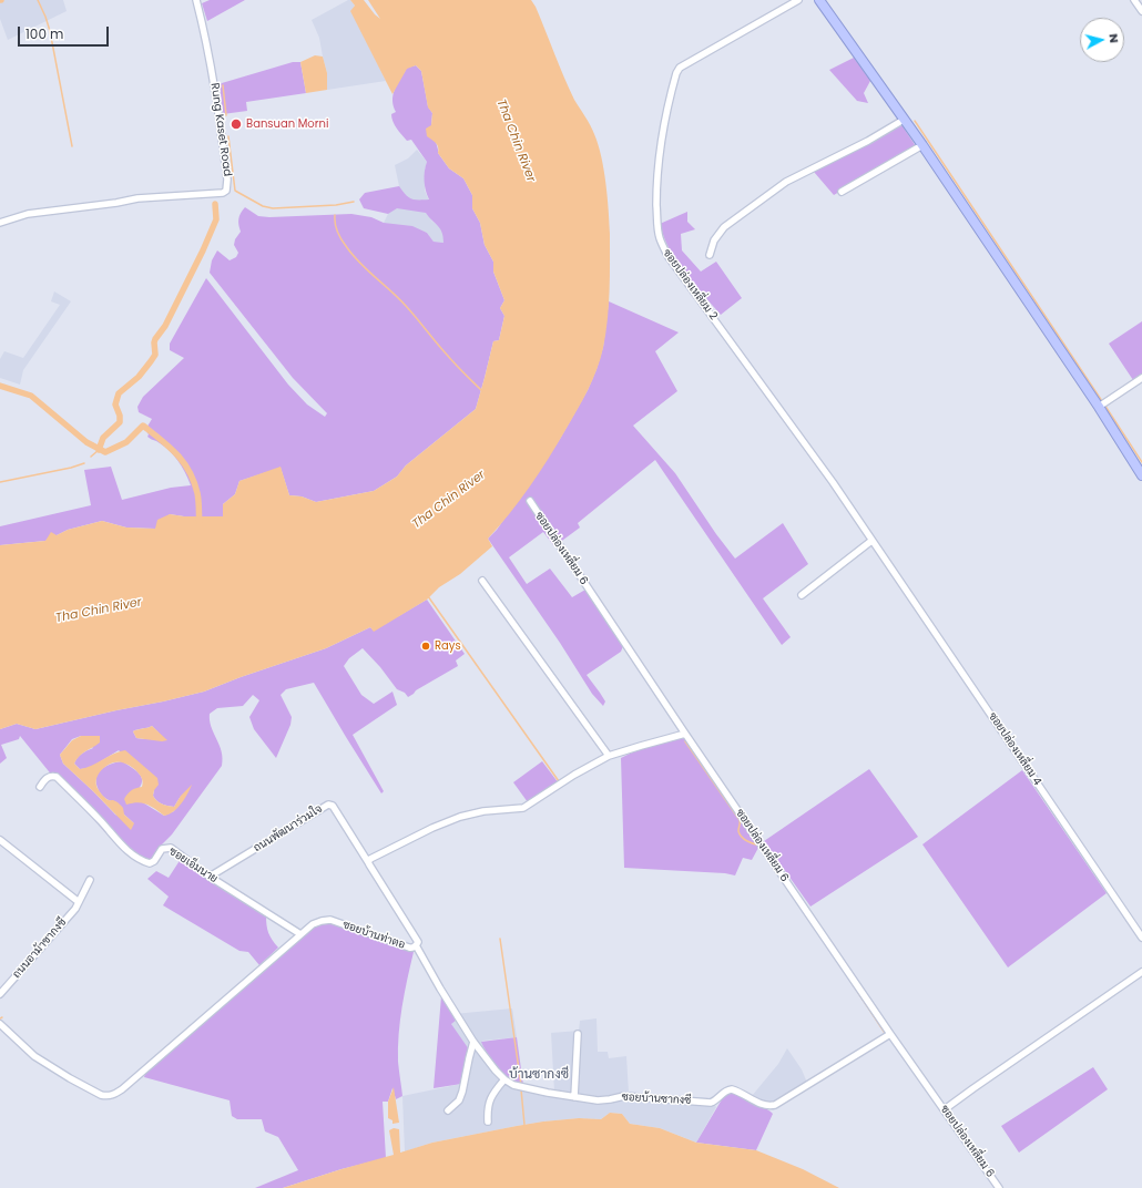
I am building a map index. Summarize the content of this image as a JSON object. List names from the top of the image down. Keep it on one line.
{"streets":{"street":["Rung Kaset Road","ซอยปล่องเหลี่ยม 2","ซอยปล่องเหลี่ยม 6","ซอยปล่องเหลี่ยม 4","ถนนพัฒนาร่วมใจ","ซอยเอ็มนาย","ซอยบ้านท่าตอ","ถนนอาม้าซากงซี","ซอยบ้านซากงซี"]},"crossings":[["ซอยปล่องเหลี่ยม 2","ซอยปล่องเหลี่ยม 4"],["ซอยปล่องเหลี่ยม 6","ซอยบ้านซากงซี"],["ถนนพัฒนาร่วมใจ","ซอยเอ็มนาย"],["ถนนพัฒนาร่วมใจ","ซอยบ้านท่าตอ"],["ซอยเอ็มนาย","ซอยบ้านท่าตอ"],["ซอยบ้านท่าตอ","ซอยบ้านซากงซี"]],"districts":["บ้านซากงซี"],"water":["Tha Chin River"],"places":["Bansuan Morni","Rays"],"scale_bar":"100 m","north":"right"}
